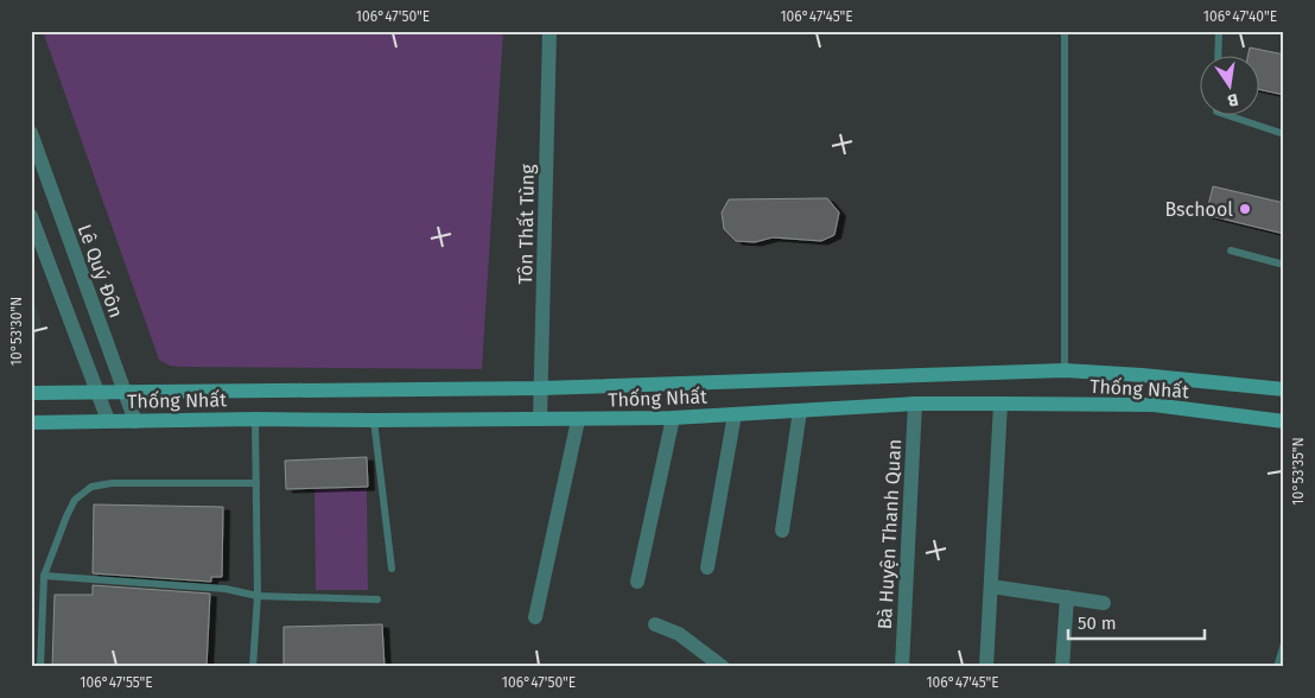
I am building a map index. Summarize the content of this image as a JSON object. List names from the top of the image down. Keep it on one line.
{"streets":{"main road":["Thống Nhất"],"street":["Tôn Thất Tùng","Lê Quý Đôn","Bà Huyện Thanh Quan"]},"crossings":[["Tôn Thất Tùng","Thống Nhất"],["Lê Quý Đôn","Thống Nhất"],["Thống Nhất","Bà Huyện Thanh Quan"]],"places":["Bschool"],"scale_bar":"50 m","north":"bottom","coordinates":["106°47'50\"E","106°47'45\"E","106°47'40\"E","10°53'30\"N","10°53'35\"N","106°47'55\"E"]}
